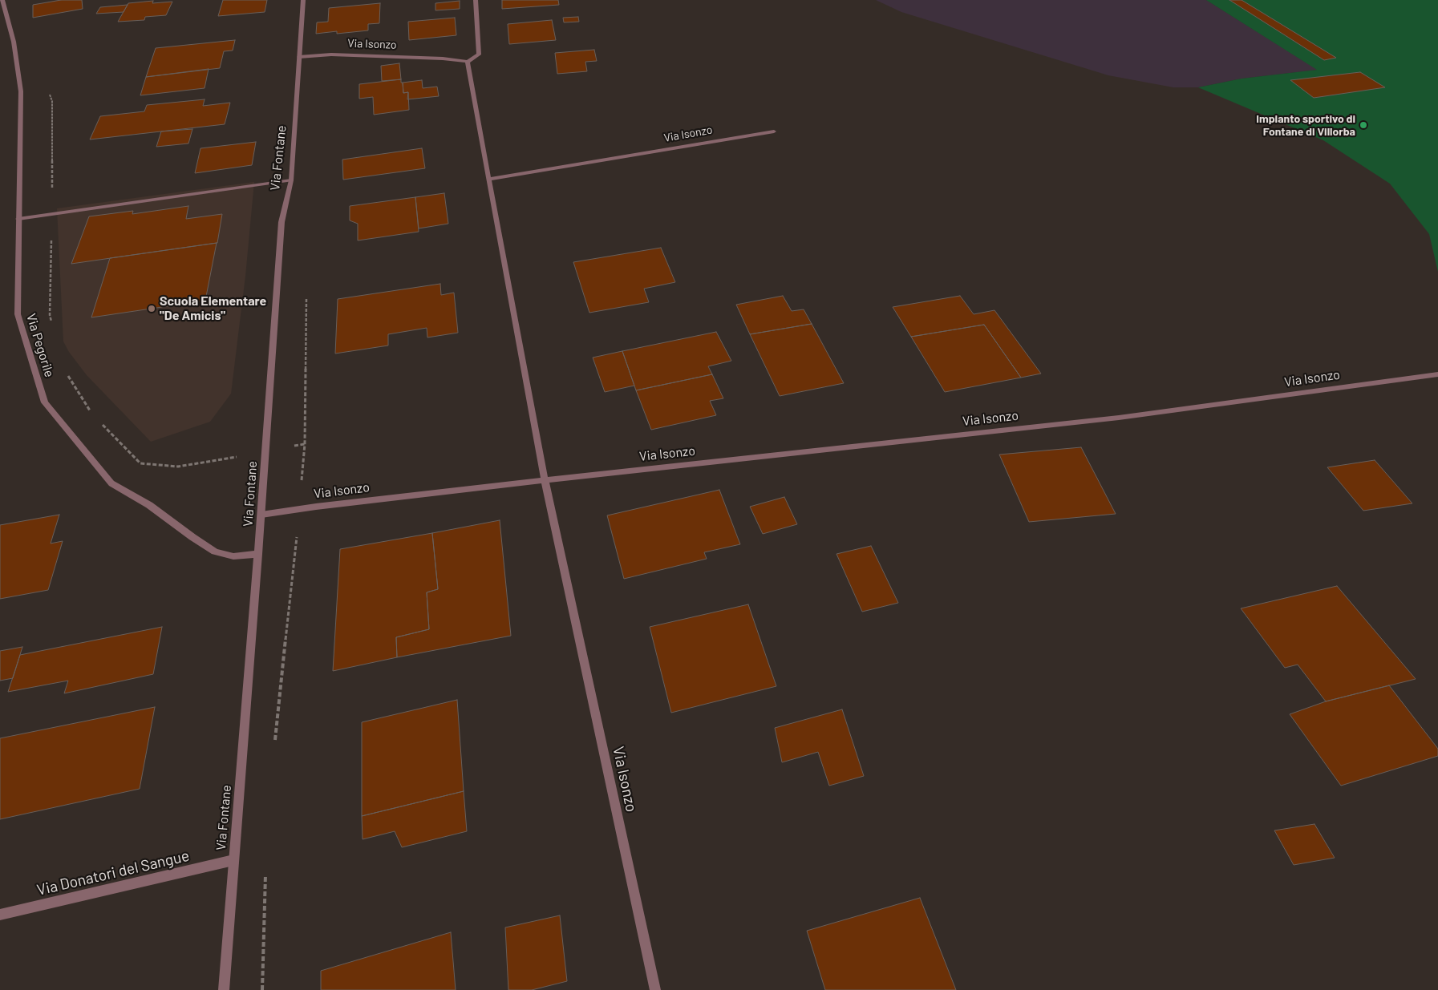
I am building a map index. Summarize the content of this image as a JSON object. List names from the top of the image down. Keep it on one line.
{"streets":{"street":["Via Isonzo","Via Fontane","Via Pegorile","Via Donatori del Sangue"]},"crossings":[["Via Isonzo","Via Fontane"],["Via Fontane","Via Pegorile"],["Via Fontane","Via Donatori del Sangue"]],"places":["Impianto sportivo di Fontane di Villorba","Scuola Elementare \"De Amicis\""]}
